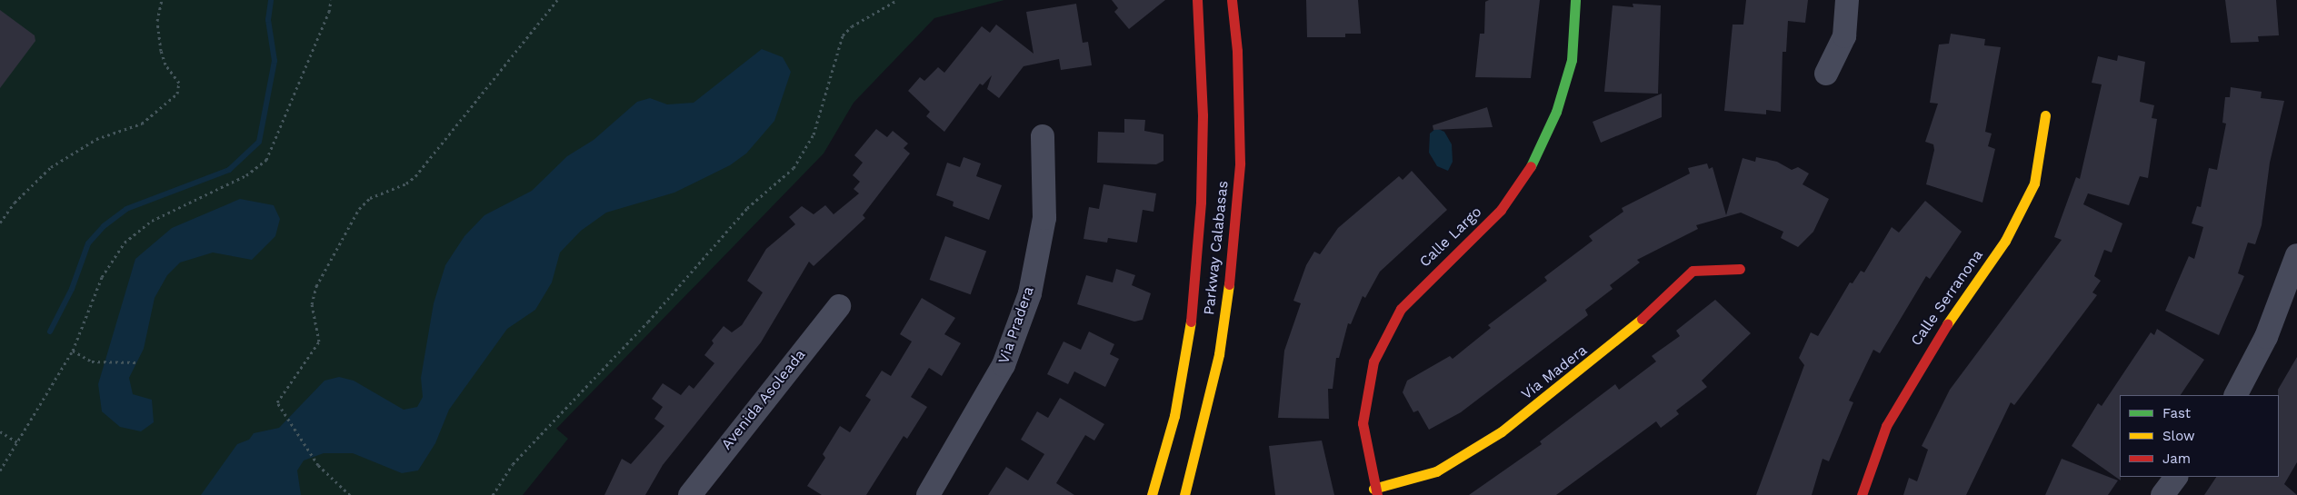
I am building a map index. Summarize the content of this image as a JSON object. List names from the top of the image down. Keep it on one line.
{"streets":{"street":["Calle Largo","Parkway Calabasas","Calle Serranona","Via Pradera","Vía Madera","Avenida Asoleada"]},"crossings":[["Calle Largo","Vía Madera"]],"legend":["Fast","Slow","Jam"]}
